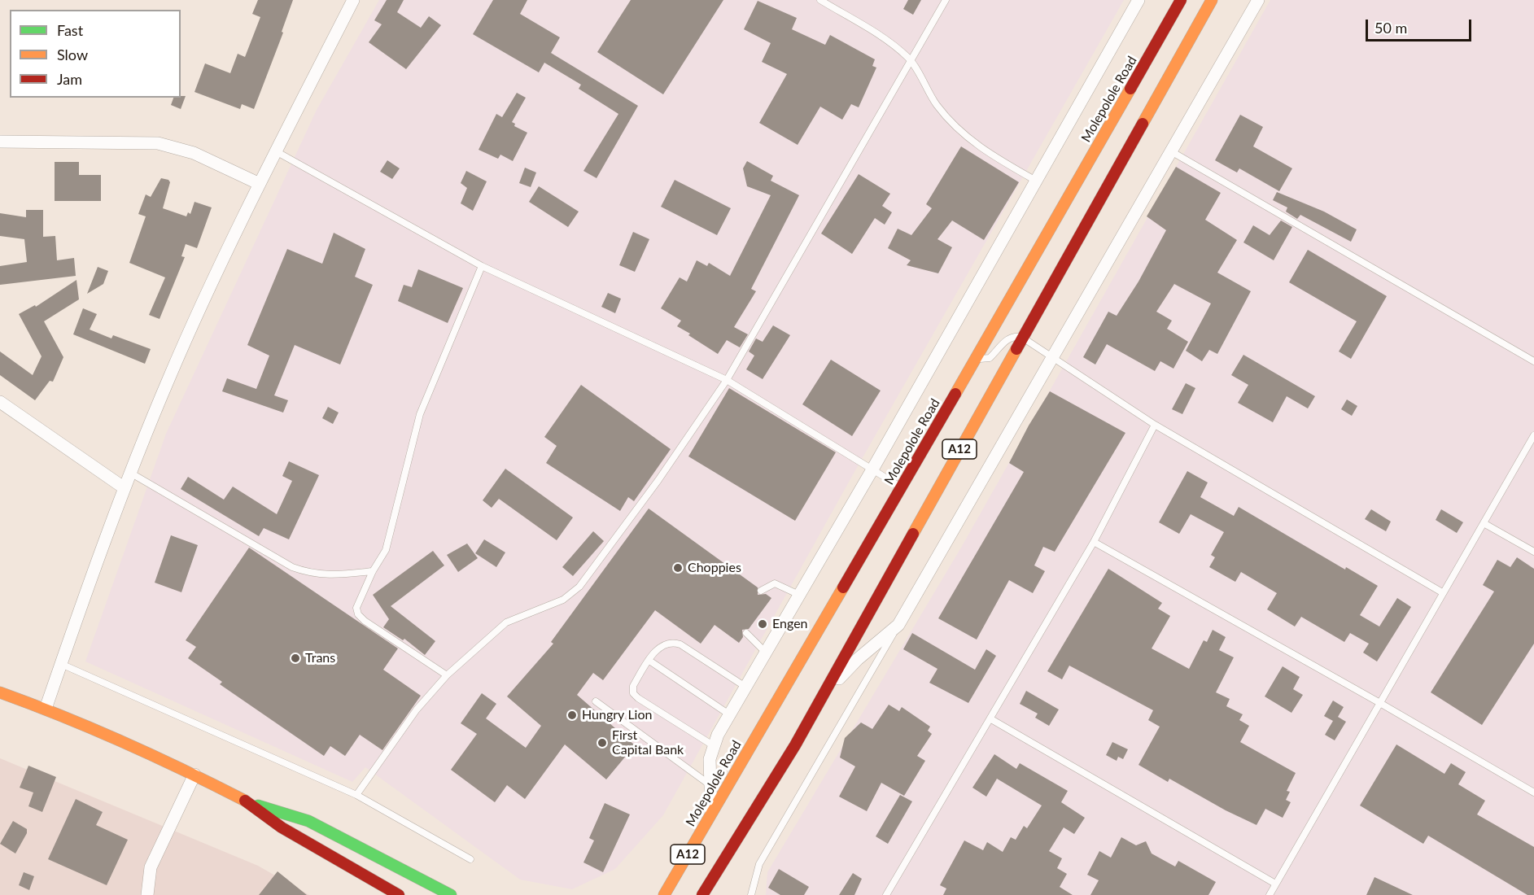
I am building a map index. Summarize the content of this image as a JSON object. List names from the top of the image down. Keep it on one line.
{"streets":{"main road":["Molepolole Road","A12"]},"places":["Choppies","Engen","Trans","Hungry Lion","First Capital Bank"],"legend":["Fast","Slow","Jam"],"scale_bar":"50 m"}
